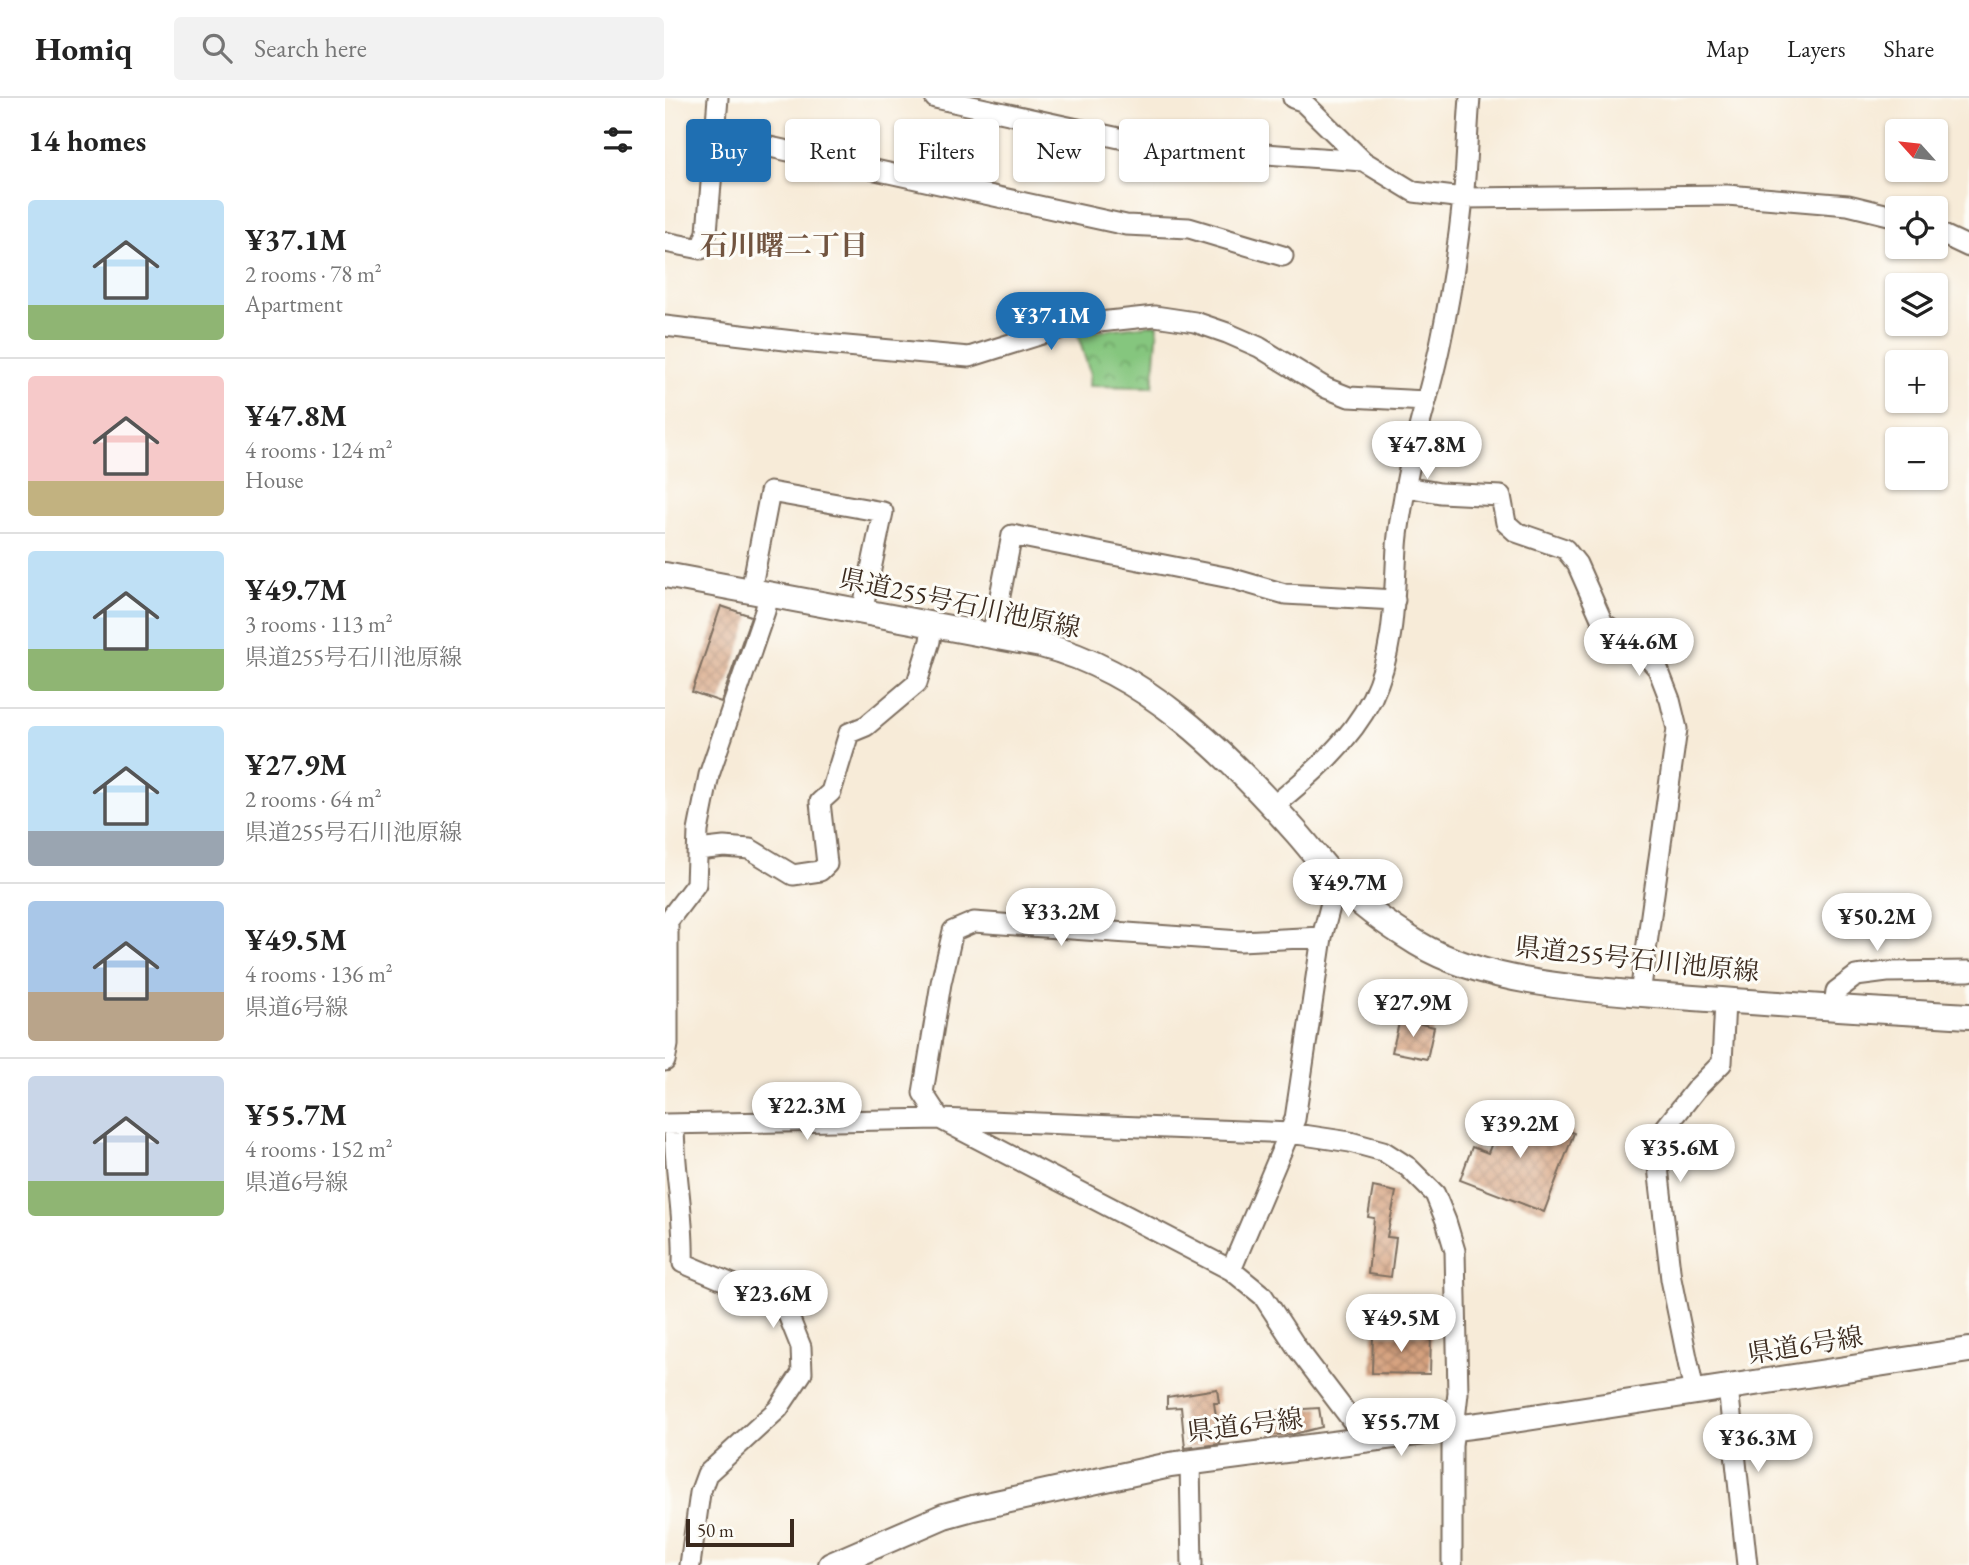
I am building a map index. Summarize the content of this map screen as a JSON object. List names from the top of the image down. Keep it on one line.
{"streets":{"main road":["県道255号石川池原線","県道6号線"]},"districts":["石川曙二丁目"],"scale_bar":"50 m","north":"top left","page":{"header":"Homiq","search":"Search here","nav":["Map","Layers","Share"],"heading":"14 homes","map_buttons":["+","−"],"chip":["Buy","Rent","Filters","New","Apartment"],"list":[{"name":"¥37.1M","note":"2 rooms · 78 m² · Apartment"},{"name":"¥47.8M","note":"4 rooms · 124 m² · House"},{"name":"¥49.7M","note":"3 rooms · 113 m² · 県道255号石川池原線"},{"name":"¥27.9M","note":"2 rooms · 64 m² · 県道255号石川池原線"},{"name":"¥49.5M","note":"4 rooms · 136 m² · 県道6号線"},{"name":"¥55.7M","note":"4 rooms · 152 m² · 県道6号線"}],"price":["¥37.1M","¥47.8M","¥44.6M","¥49.7M","¥33.2M","¥50.2M","¥27.9M","¥22.3M","¥39.2M","¥35.6M","¥23.6M","¥49.5M","¥55.7M","¥36.3M"],"scale":"50 m"}}
